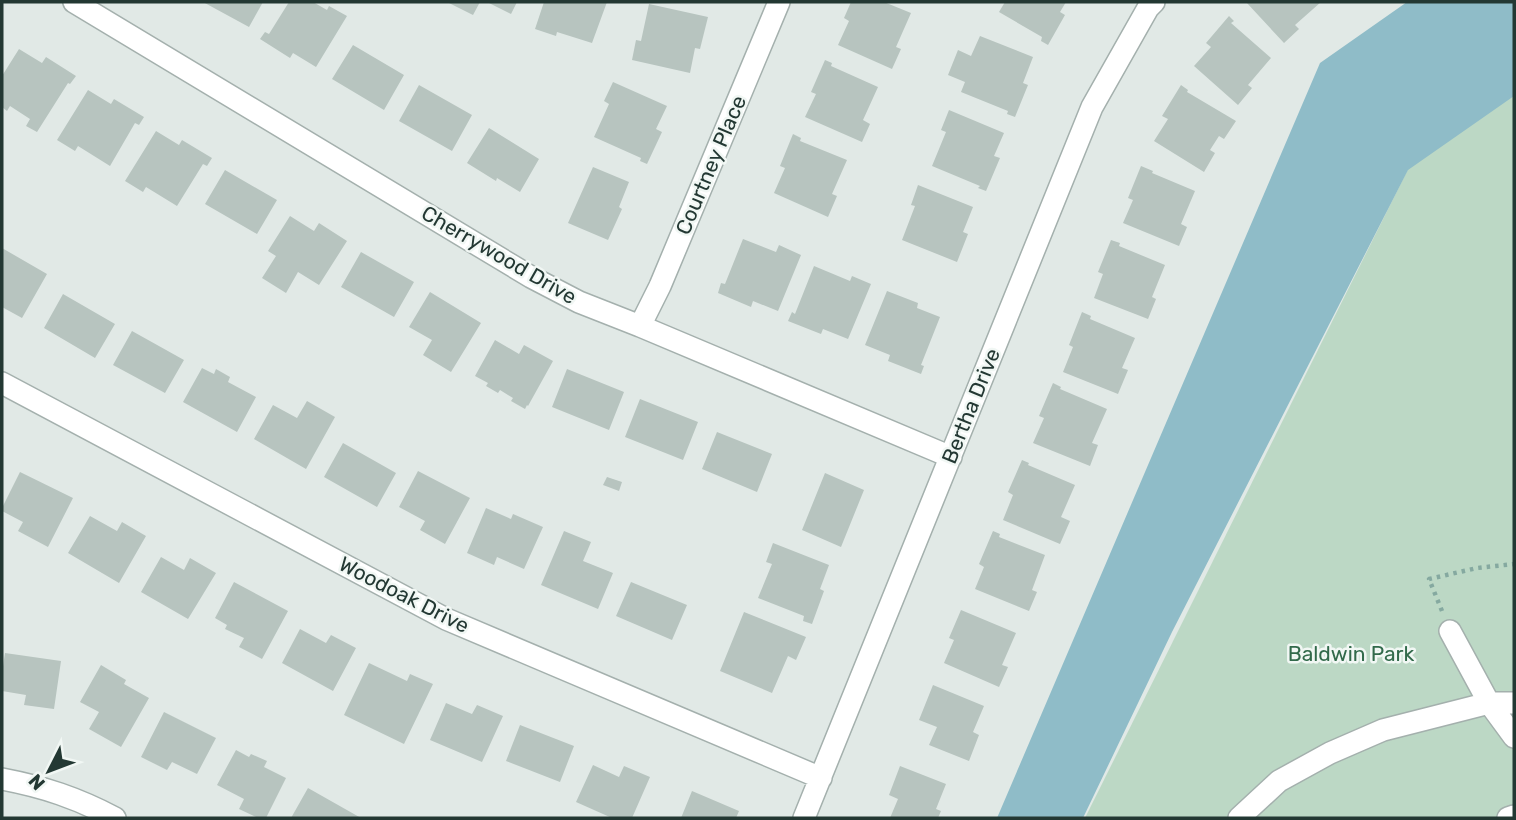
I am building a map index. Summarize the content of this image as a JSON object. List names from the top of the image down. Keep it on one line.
{"streets":{"street":["Courtney Place","Cherrywood Drive","Bertha Drive","Woodoak Drive"]},"crossings":[["Courtney Place","Cherrywood Drive"],["Cherrywood Drive","Bertha Drive"],["Bertha Drive","Woodoak Drive"]],"parks":["Baldwin Park"],"north":"bottom left"}
